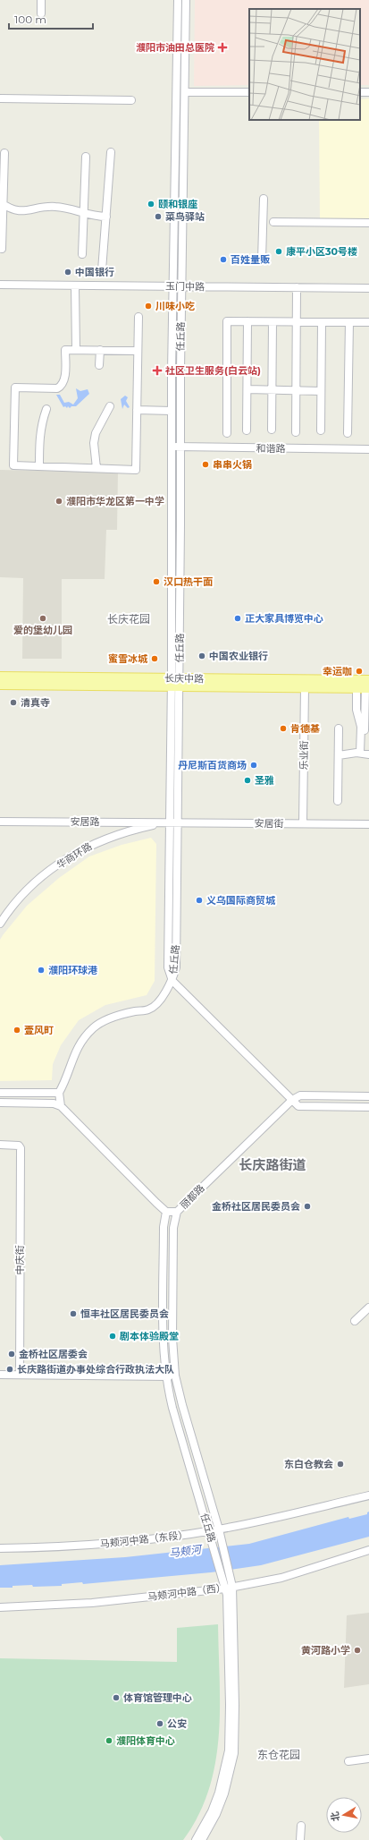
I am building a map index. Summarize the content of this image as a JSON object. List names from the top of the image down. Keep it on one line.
{"streets":{"main road":["长庆中路"],"street":["玉门中路","任丘路","和谐路","乐业街","安居路","安居街","华商环路","丽都路","中庆街","马颊河中路（东段）","马颊河中路（西）"]},"crossings":[["玉门中路","任丘路"],["任丘路","和谐路"],["任丘路","长庆中路"],["任丘路","安居路"],["任丘路","安居街"],["任丘路","华商环路"],["任丘路","丽都路"],["任丘路","马颊河中路（东段）"],["任丘路","马颊河中路（西）"],["长庆中路","乐业街"],["乐业街","安居街"],["安居路","安居街"],["安居路","华商环路"],["安居街","华商环路"]],"districts":["长庆花园","长庆路街道","东仓花园"],"water":["马颊河"],"places":{"health":["濮阳市油田总医院","社区卫生服务(白云站)"],"other":["颐和银座","菜鸟驿站","康平小区30号楼","百姓量贩","中国银行","川味小吃","串串火锅","濮阳市华龙区第一中学","汉口热干面","爱的堡幼儿园","正大家具博览中心","中国农业银行","蜜雪冰城","幸运咖","清真寺","肯德基","丹尼斯百货商场","圣雅","义乌国际商贸城","濮阳环球港","壹风町","金桥社区居民委员会","恒丰社区居民委员会","剧本体验殿堂","金桥社区居委会","长庆路街道办事处综合行政执法大队","东白仓教会","黄河路小学","体育馆管理中心","公安","濮阳体育中心"]},"scale_bar":"100 m","north":"left"}
